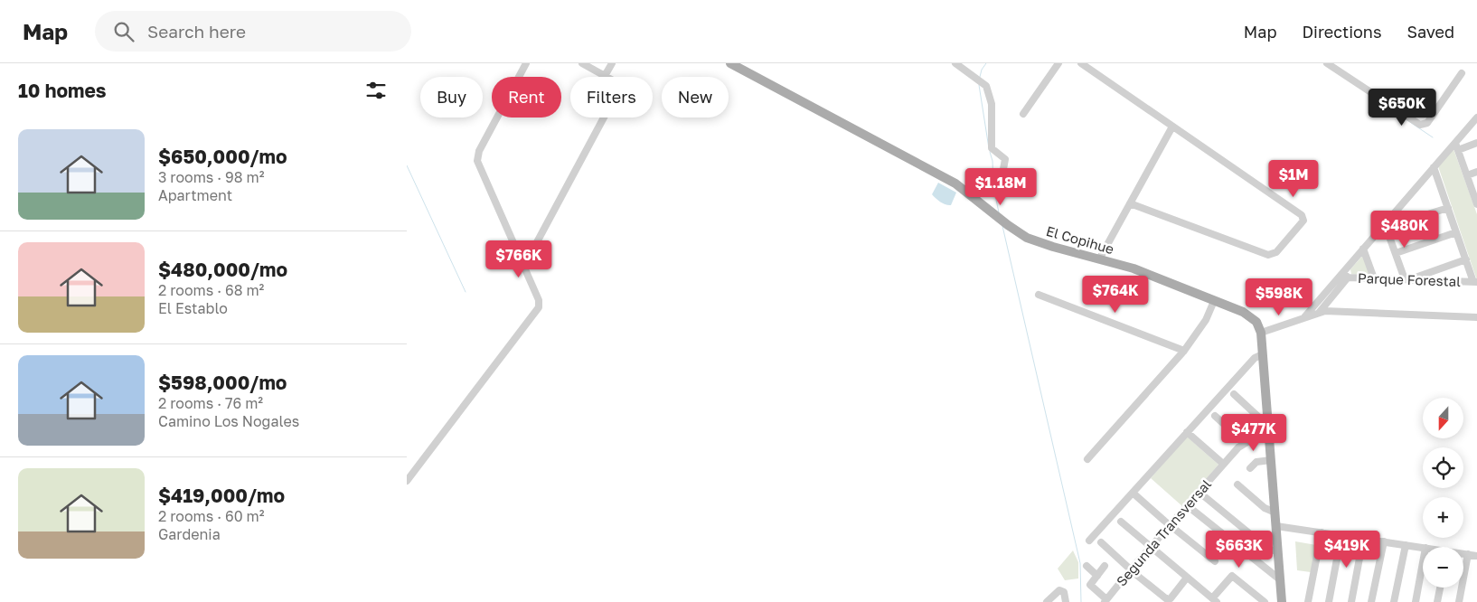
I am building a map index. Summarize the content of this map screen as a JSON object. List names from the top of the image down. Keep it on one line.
{"streets":{"main road":["El Copihue"],"street":["Parque Forestal","Segunda Transversal"]},"north":"bottom","page":{"header":"Map","search":"Search here","nav":["Map","Directions","Saved"],"heading":"10 homes","chip":["Buy","Rent","Filters","New"],"price":["$650K","$1M","$1.18M","$480K","$766K","$764K","$598K","$477K","$663K","$419K"],"list":[{"name":"$650,000/mo","note":"3 rooms · 98 m² · Apartment"},{"name":"$480,000/mo","note":"2 rooms · 68 m² · El Establo"},{"name":"$598,000/mo","note":"2 rooms · 76 m² · Camino Los Nogales"},{"name":"$419,000/mo","note":"2 rooms · 60 m² · Gardenia"}],"map_buttons":["+","−"]}}
